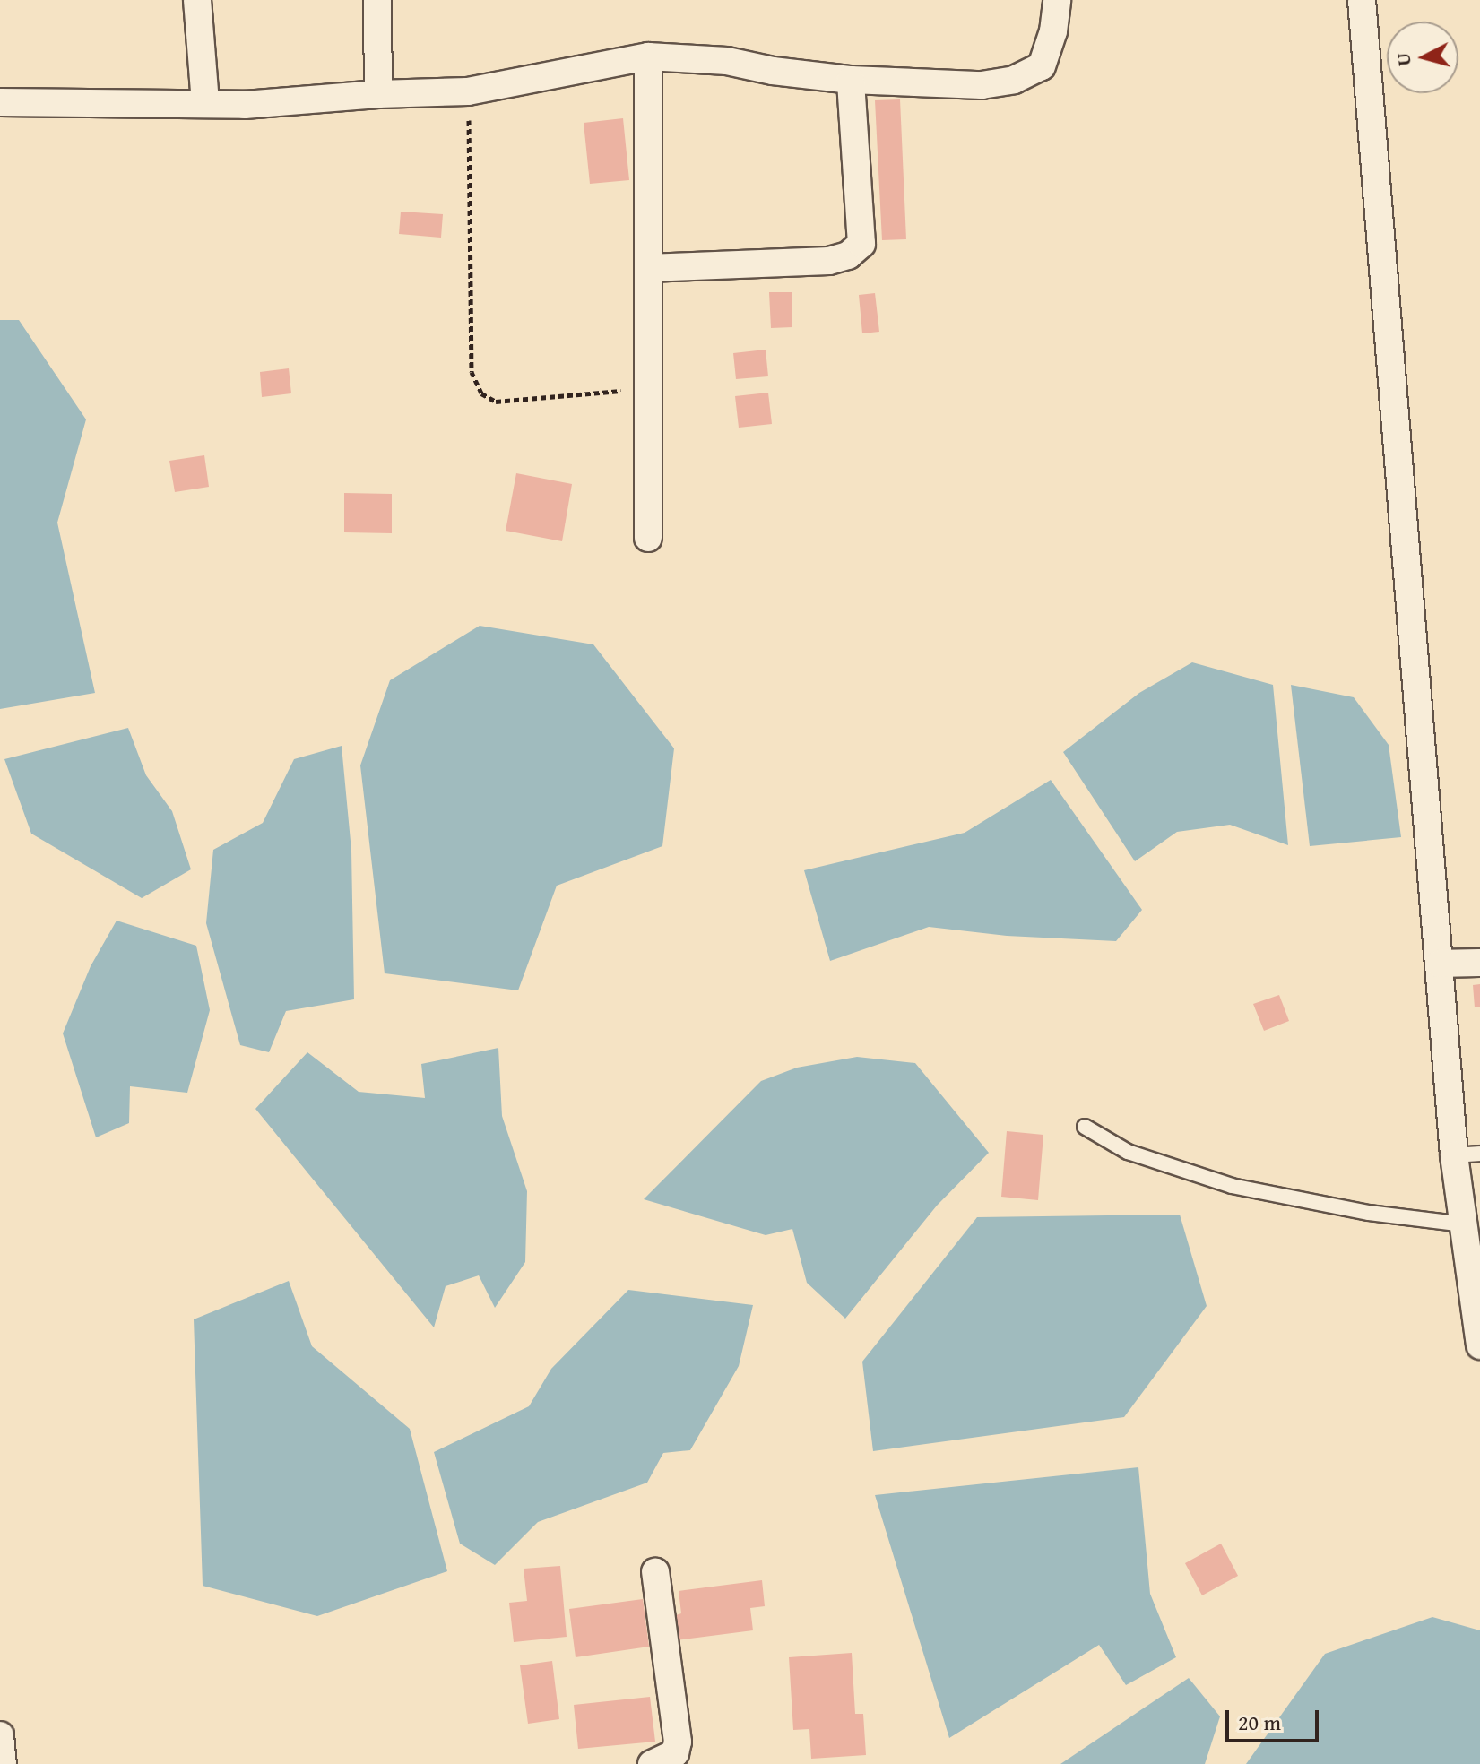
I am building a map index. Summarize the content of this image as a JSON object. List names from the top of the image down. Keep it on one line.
{"scale_bar":"20 m","north":"left"}
